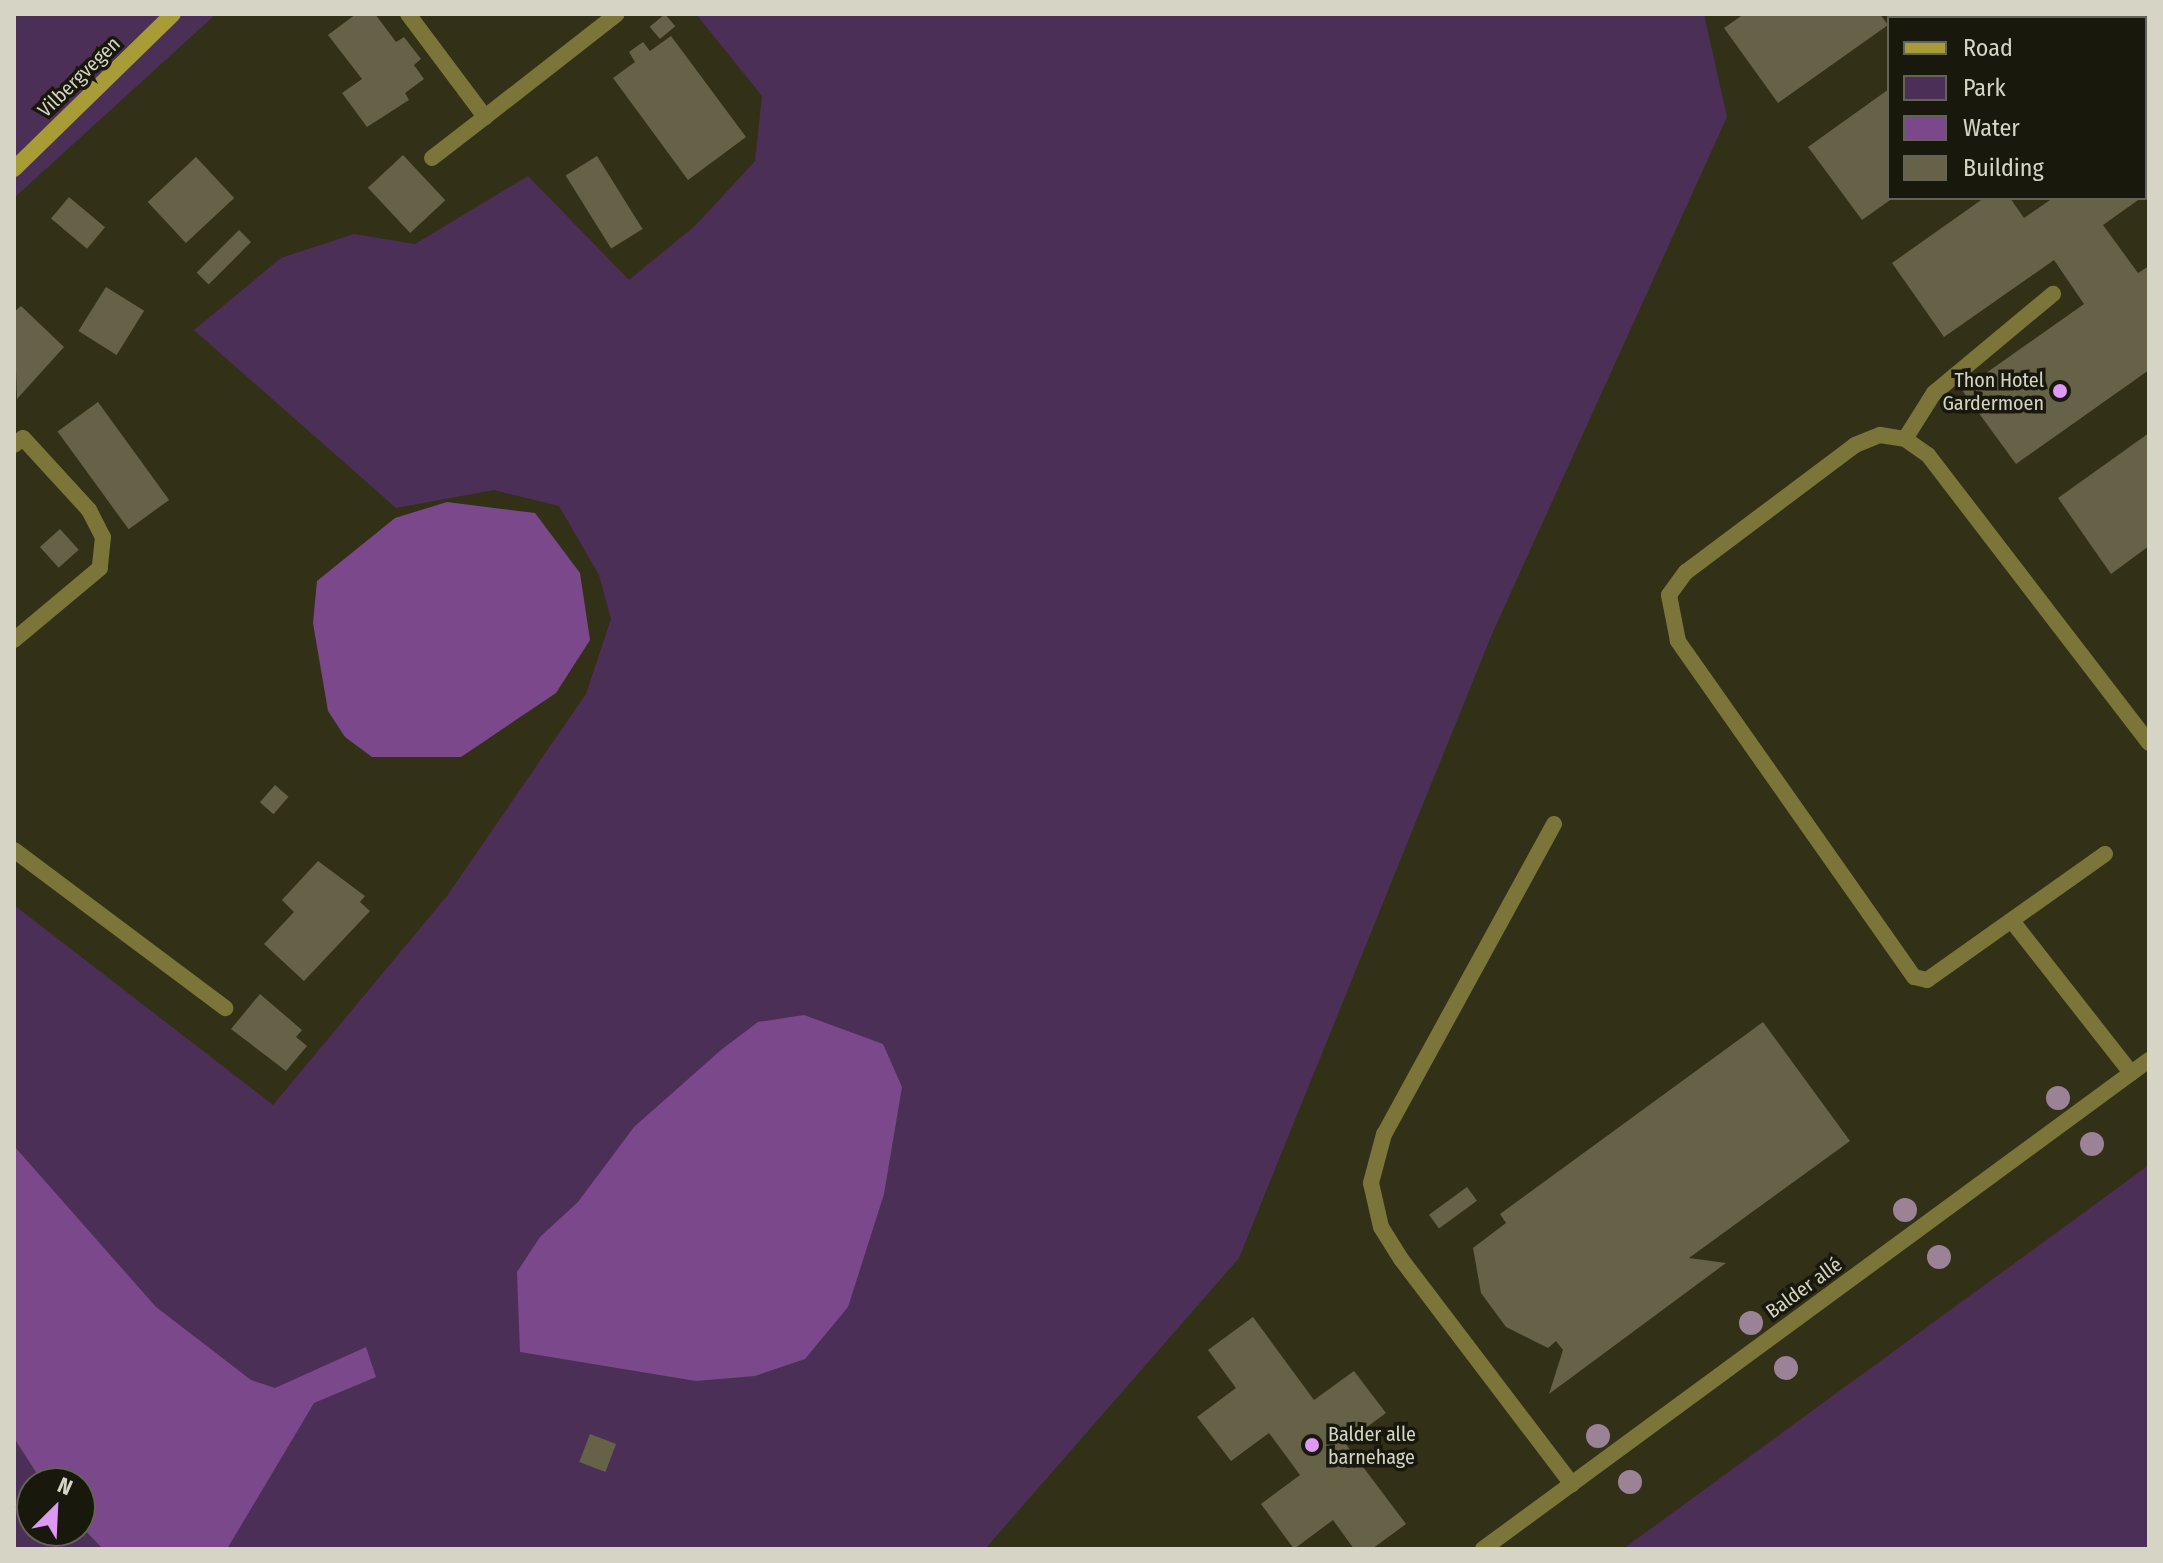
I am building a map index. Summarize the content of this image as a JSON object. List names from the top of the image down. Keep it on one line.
{"streets":{"main road":["Vilbergvegen"],"street":["Balder allé"]},"places":["Thon Hotel Gardermoen","Balder alle barnehage"],"legend":["Road","Park","Water","Building"],"north":"top right"}
